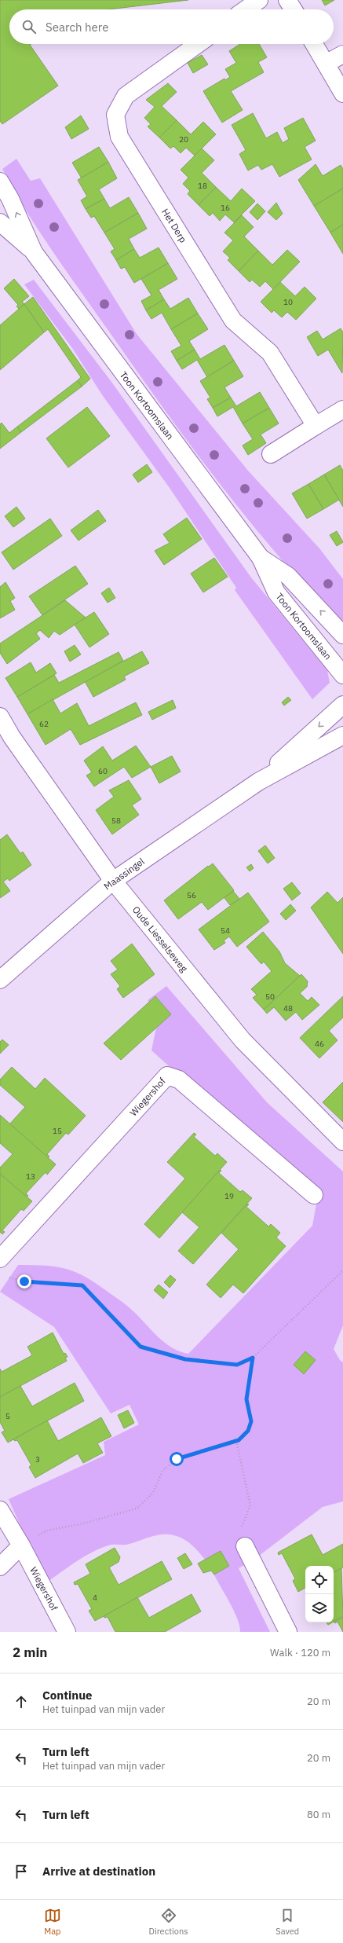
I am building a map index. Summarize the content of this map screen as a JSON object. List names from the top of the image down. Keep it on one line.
{"streets":{"street":["Het Derp","Toon Kortoomslaan","Maassingel","Oude Liesselseweg","Wiegershof"]},"crossings":[["Maassingel","Oude Liesselseweg"]],"house_numbers":["20","18","16","10","62","60","58","56","54","50","48","46","15","13","19","5","3","4"],"page":{"search":"Search here","heading":["2 min","Walk · 120 m"],"list":[["Continue","Het tuinpad van mijn vader","20 m"],["Turn left","Het tuinpad van mijn vader","20 m"],["Turn left","80 m"],"Arrive at destination"],"nav":["Map","Directions","Saved"]}}
